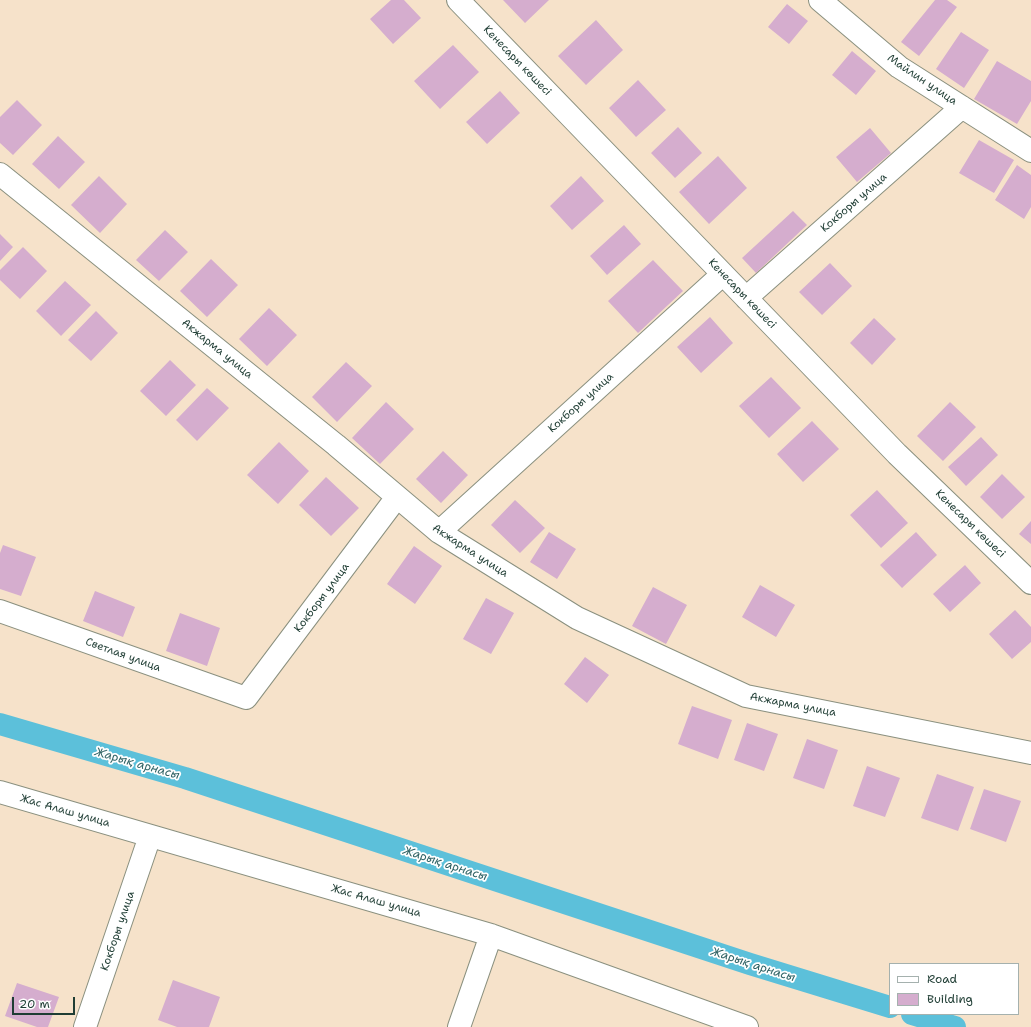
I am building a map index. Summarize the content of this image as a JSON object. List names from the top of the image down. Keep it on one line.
{"streets":{"street":["Кенесары көшесі","Майлин улица","Кокборы улица","Акжарма улица","Светлая улица","Жас Алаш улица"]},"crossings":[["Кенесары көшесі","Кокборы улица"],["Майлин улица","Кокборы улица"],["Кокборы улица","Акжарма улица"],["Кокборы улица","Светлая улица"],["Кокборы улица","Жас Алаш улица"]],"water":["Жарық арнасы"],"legend":["Road","Building"],"scale_bar":"20 m"}
